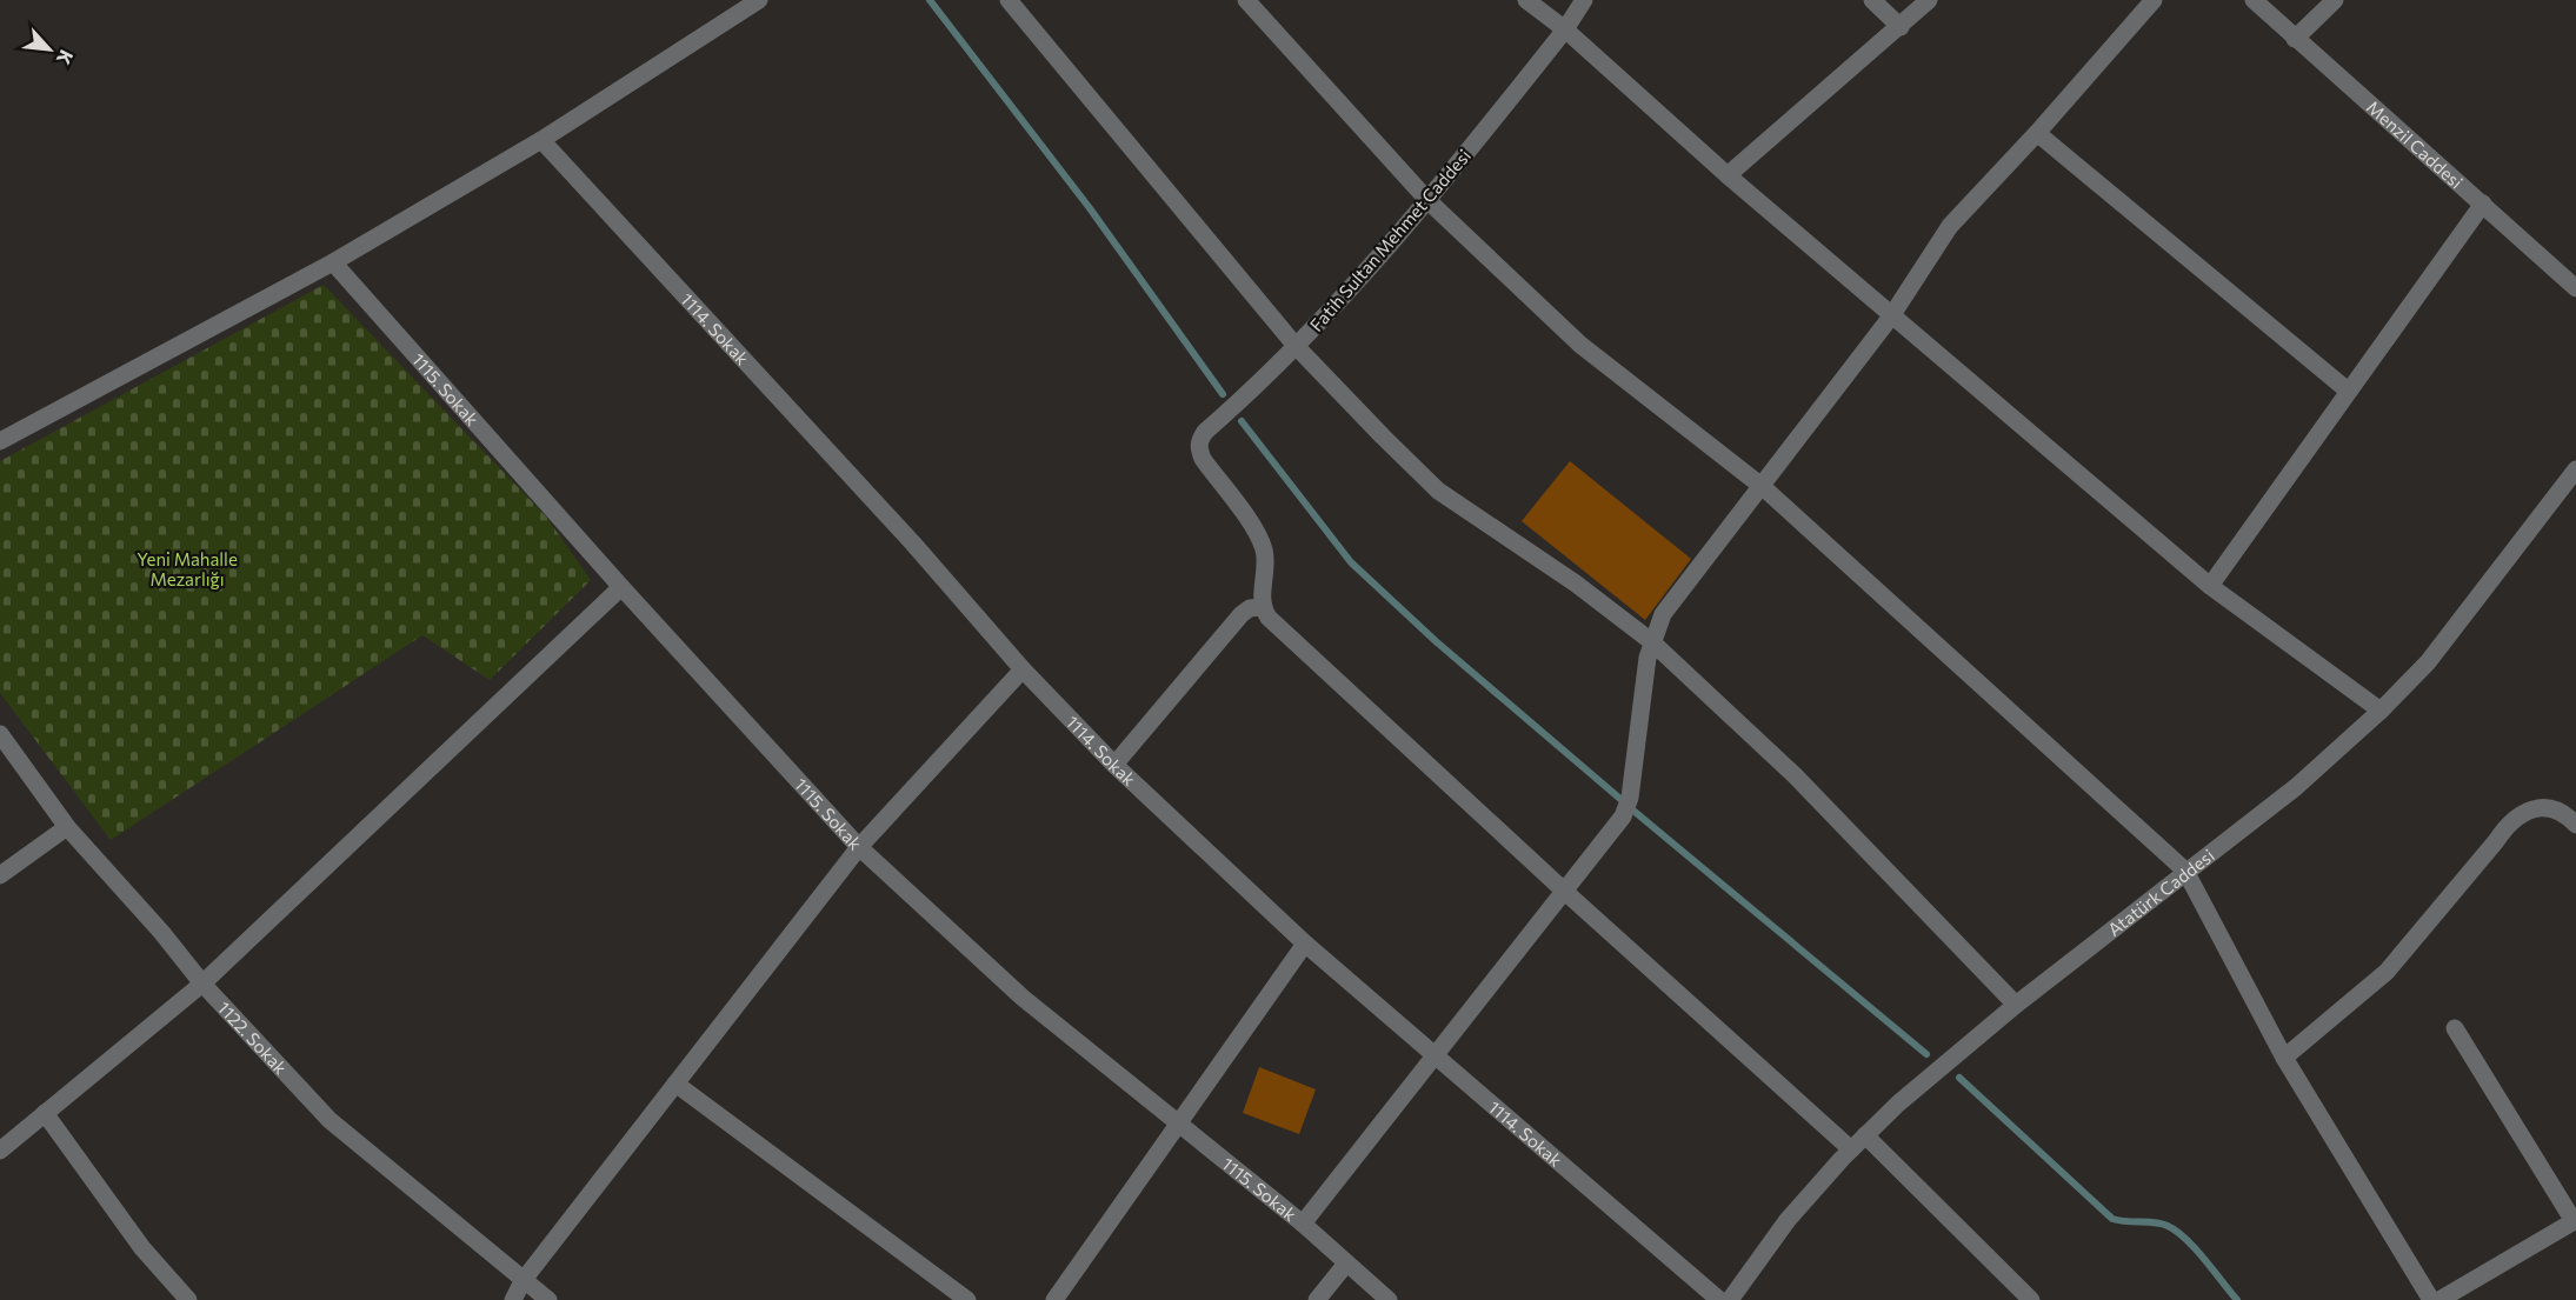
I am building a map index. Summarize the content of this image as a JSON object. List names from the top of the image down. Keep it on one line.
{"streets":{"street":["Menzil Caddesi","Fatih Sultan Mehmet Caddesi","1114. Sokak","1115. Sokak","Atatürk Caddesi","1122. Sokak"]},"parks":["Yeni Mahalle Mezarlığı"],"north":"bottom right"}
